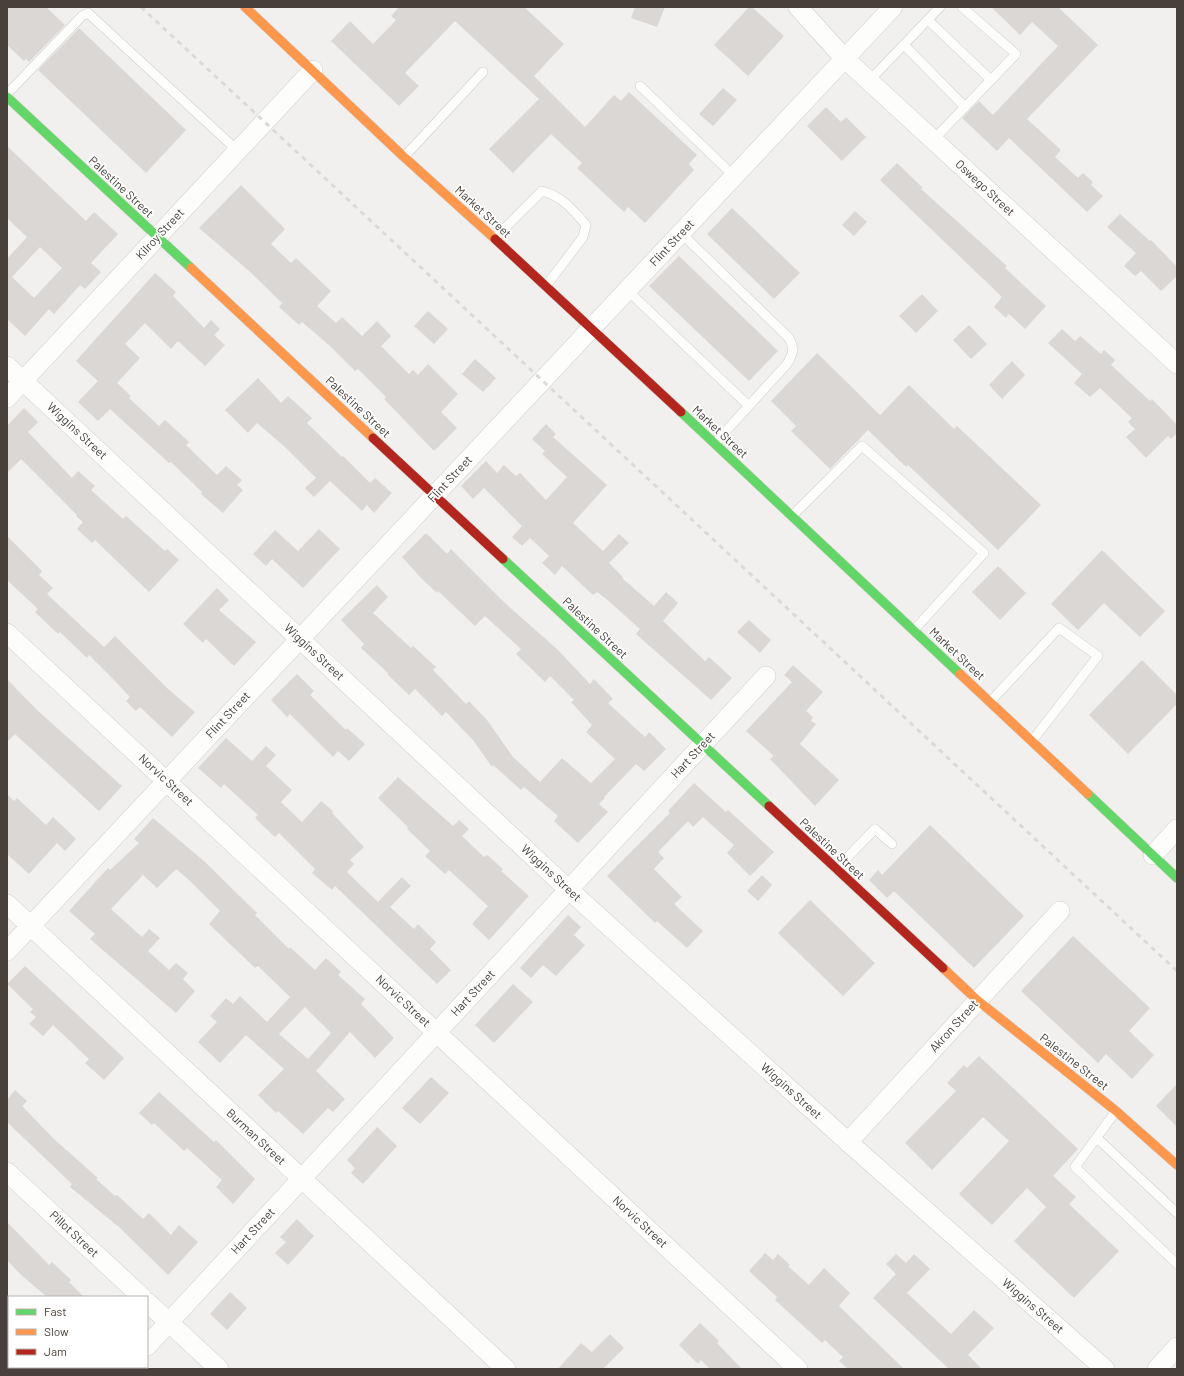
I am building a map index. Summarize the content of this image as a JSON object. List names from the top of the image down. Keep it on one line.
{"streets":{"street":["Palestine Street","Oswego Street","Market Street","Kilroy Street","Flint Street","Wiggins Street","Hart Street","Norvic Street","Akron Street","Burman Street","Pillot Street"]},"crossings":[["Palestine Street","Kilroy Street"],["Palestine Street","Flint Street"],["Palestine Street","Hart Street"],["Palestine Street","Akron Street"],["Oswego Street","Flint Street"],["Market Street","Kilroy Street"],["Market Street","Flint Street"],["Kilroy Street","Wiggins Street"],["Flint Street","Wiggins Street"],["Flint Street","Norvic Street"],["Flint Street","Burman Street"],["Wiggins Street","Hart Street"],["Wiggins Street","Akron Street"],["Hart Street","Norvic Street"],["Hart Street","Burman Street"]],"legend":["Fast","Slow","Jam"]}
